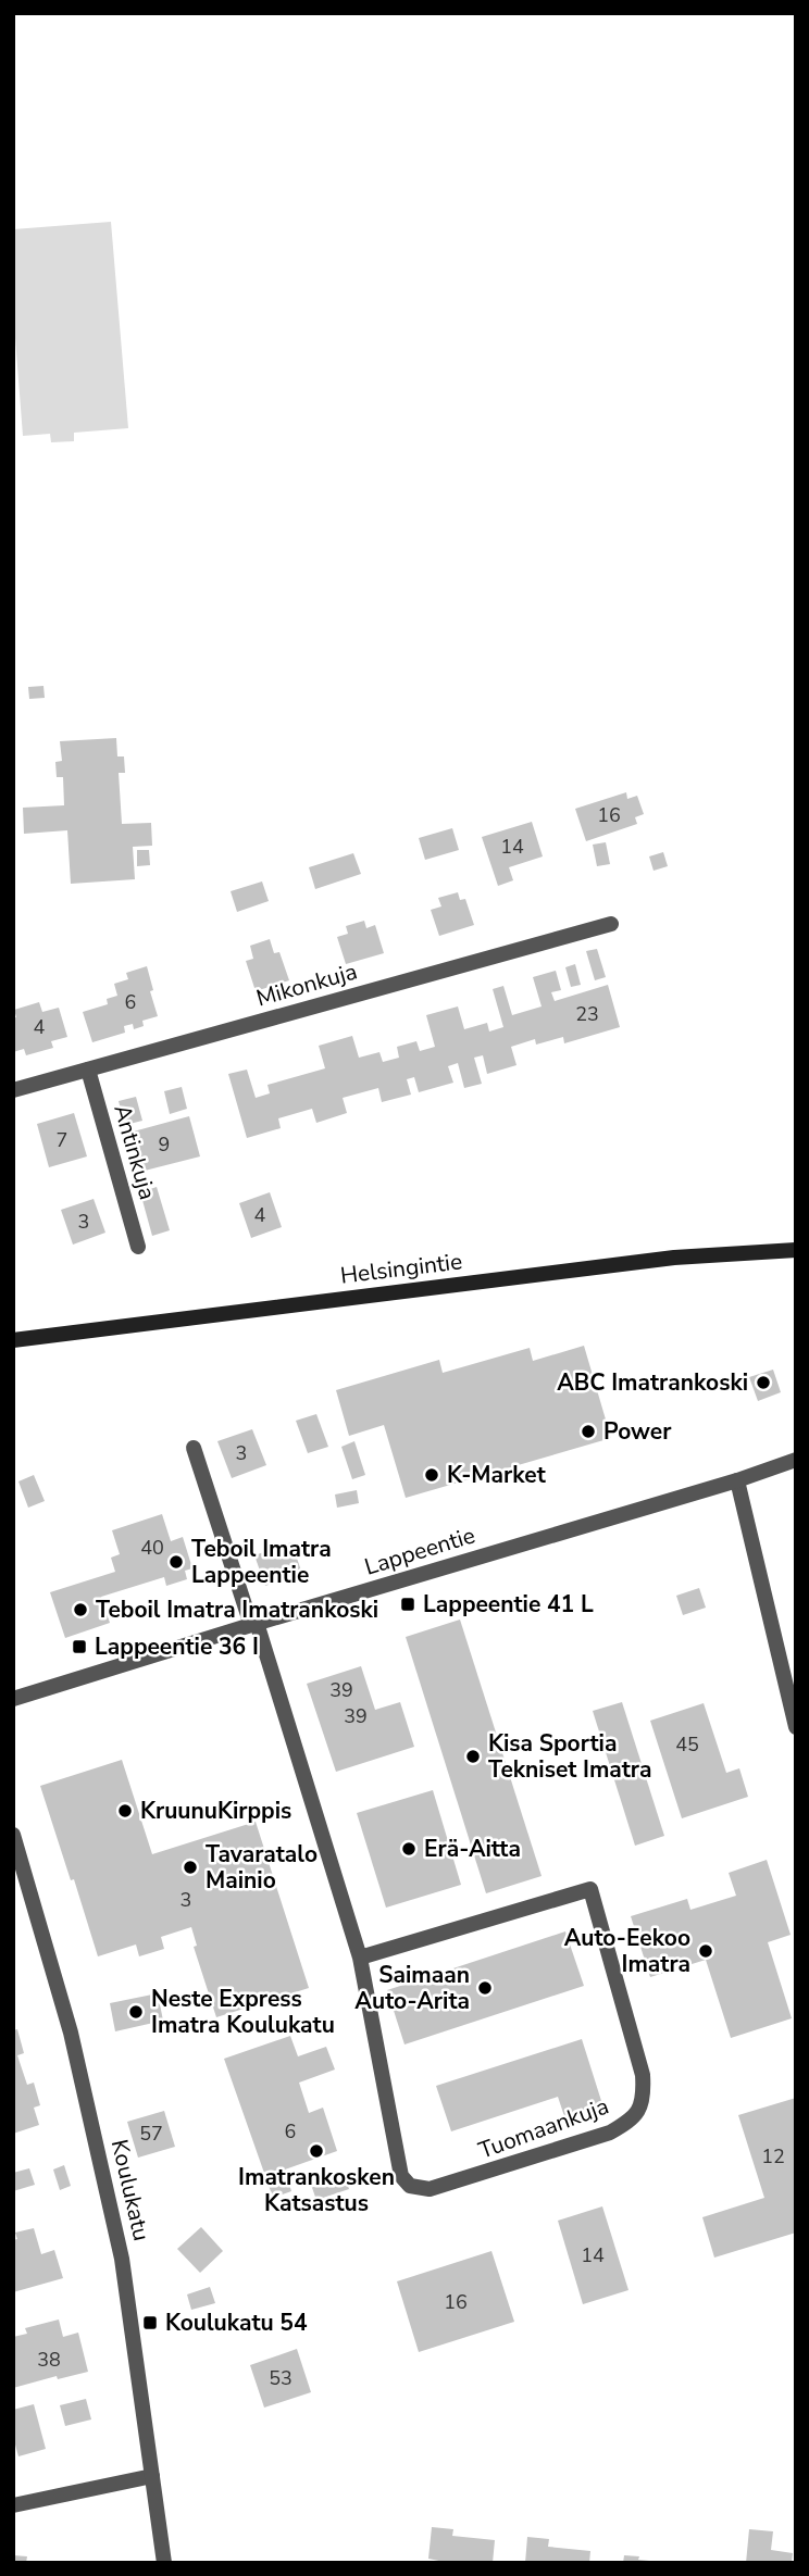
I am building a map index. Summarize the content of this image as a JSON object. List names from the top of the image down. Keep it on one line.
{"streets":{"main road":["Helsingintie"],"street":["Mikonkuja","Antinkuja","Lappeentie","Tuomaankuja","Koulukatu"]},"crossings":[["Mikonkuja","Antinkuja"],["Lappeentie","Tuomaankuja"]],"places":{"other":["ABC Imatrankoski","Power","K-Market","Teboil Imatra Lappeentie","Teboil Imatra Imatrankoski","Kisa Sportia Tekniset Imatra","KruunuKirppis","Erä-Aitta","Tavaratalo Mainio","Auto-Eekoo Imatra","Saimaan Auto-Arita","Neste Express Imatra Koulukatu","Imatrankosken Katsastus"],"transit":["Lappeentie 41 L","Lappeentie 36 I","Koulukatu 54"]},"house_numbers":["16","14","6","23","4","7","9","4","3","3","40","39","39","45","3","6","57","12","14","16","38","53"]}
